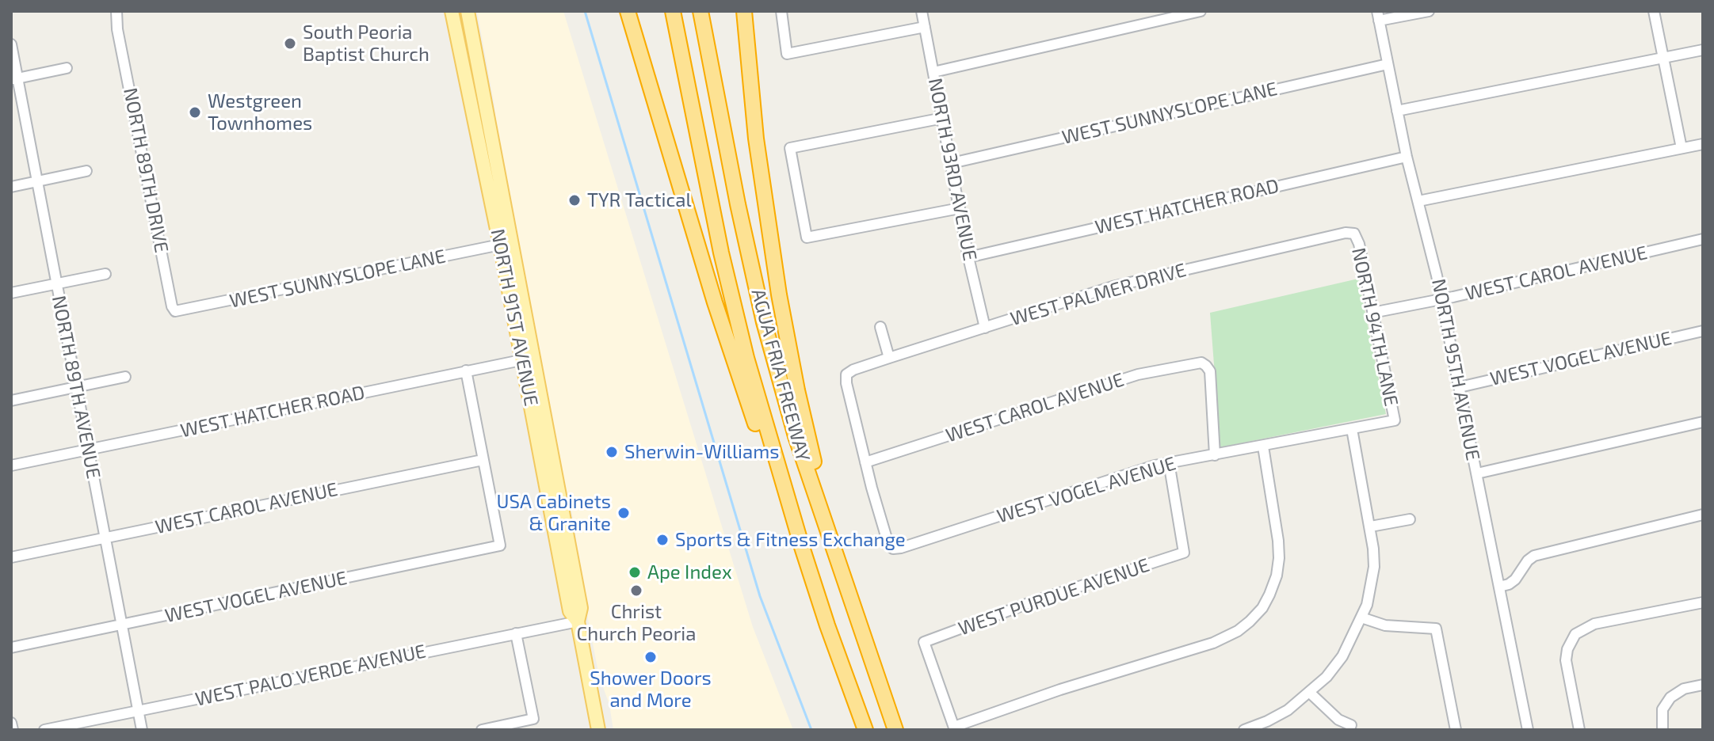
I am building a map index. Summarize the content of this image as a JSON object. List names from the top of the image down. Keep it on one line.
{"streets":{"highway":["AGUA FRIA FREEWAY"],"main road":["NORTH 91ST AVENUE"],"street":["WEST SUNNYSLOPE LANE","NORTH 93RD AVENUE","NORTH 89TH DRIVE","WEST HATCHER ROAD","WEST CAROL AVENUE","WEST PALMER DRIVE","NORTH 94TH LANE","WEST VOGEL AVENUE","NORTH 95TH AVENUE","NORTH 89TH AVENUE","WEST PURDUE AVENUE","WEST PALO VERDE AVENUE"]},"crossings":[["WEST SUNNYSLOPE LANE","NORTH 93RD AVENUE"],["WEST SUNNYSLOPE LANE","NORTH 89TH DRIVE"],["WEST SUNNYSLOPE LANE","NORTH 91ST AVENUE"],["WEST SUNNYSLOPE LANE","NORTH 95TH AVENUE"],["NORTH 93RD AVENUE","WEST HATCHER ROAD"],["NORTH 93RD AVENUE","WEST PALMER DRIVE"],["WEST HATCHER ROAD","NORTH 91ST AVENUE"],["WEST HATCHER ROAD","NORTH 95TH AVENUE"],["WEST HATCHER ROAD","NORTH 89TH AVENUE"],["WEST CAROL AVENUE","WEST PALMER DRIVE"],["WEST CAROL AVENUE","NORTH 94TH LANE"],["WEST CAROL AVENUE","WEST VOGEL AVENUE"],["WEST CAROL AVENUE","NORTH 95TH AVENUE"],["WEST CAROL AVENUE","NORTH 89TH AVENUE"],["WEST PALMER DRIVE","NORTH 94TH LANE"],["WEST PALMER DRIVE","WEST VOGEL AVENUE"],["NORTH 91ST AVENUE","WEST PALO VERDE AVENUE"],["NORTH 94TH LANE","WEST VOGEL AVENUE"],["WEST VOGEL AVENUE","NORTH 95TH AVENUE"],["WEST VOGEL AVENUE","NORTH 89TH AVENUE"],["WEST VOGEL AVENUE","WEST PURDUE AVENUE"],["NORTH 89TH AVENUE","WEST PALO VERDE AVENUE"]],"places":["South Peoria Baptist Church","Westgreen Townhomes","TYR Tactical","Sherwin-Williams","USA Cabinets & Granite","Sports & Fitness Exchange","Ape Index","Christ Church Peoria","Shower Doors and More"]}
